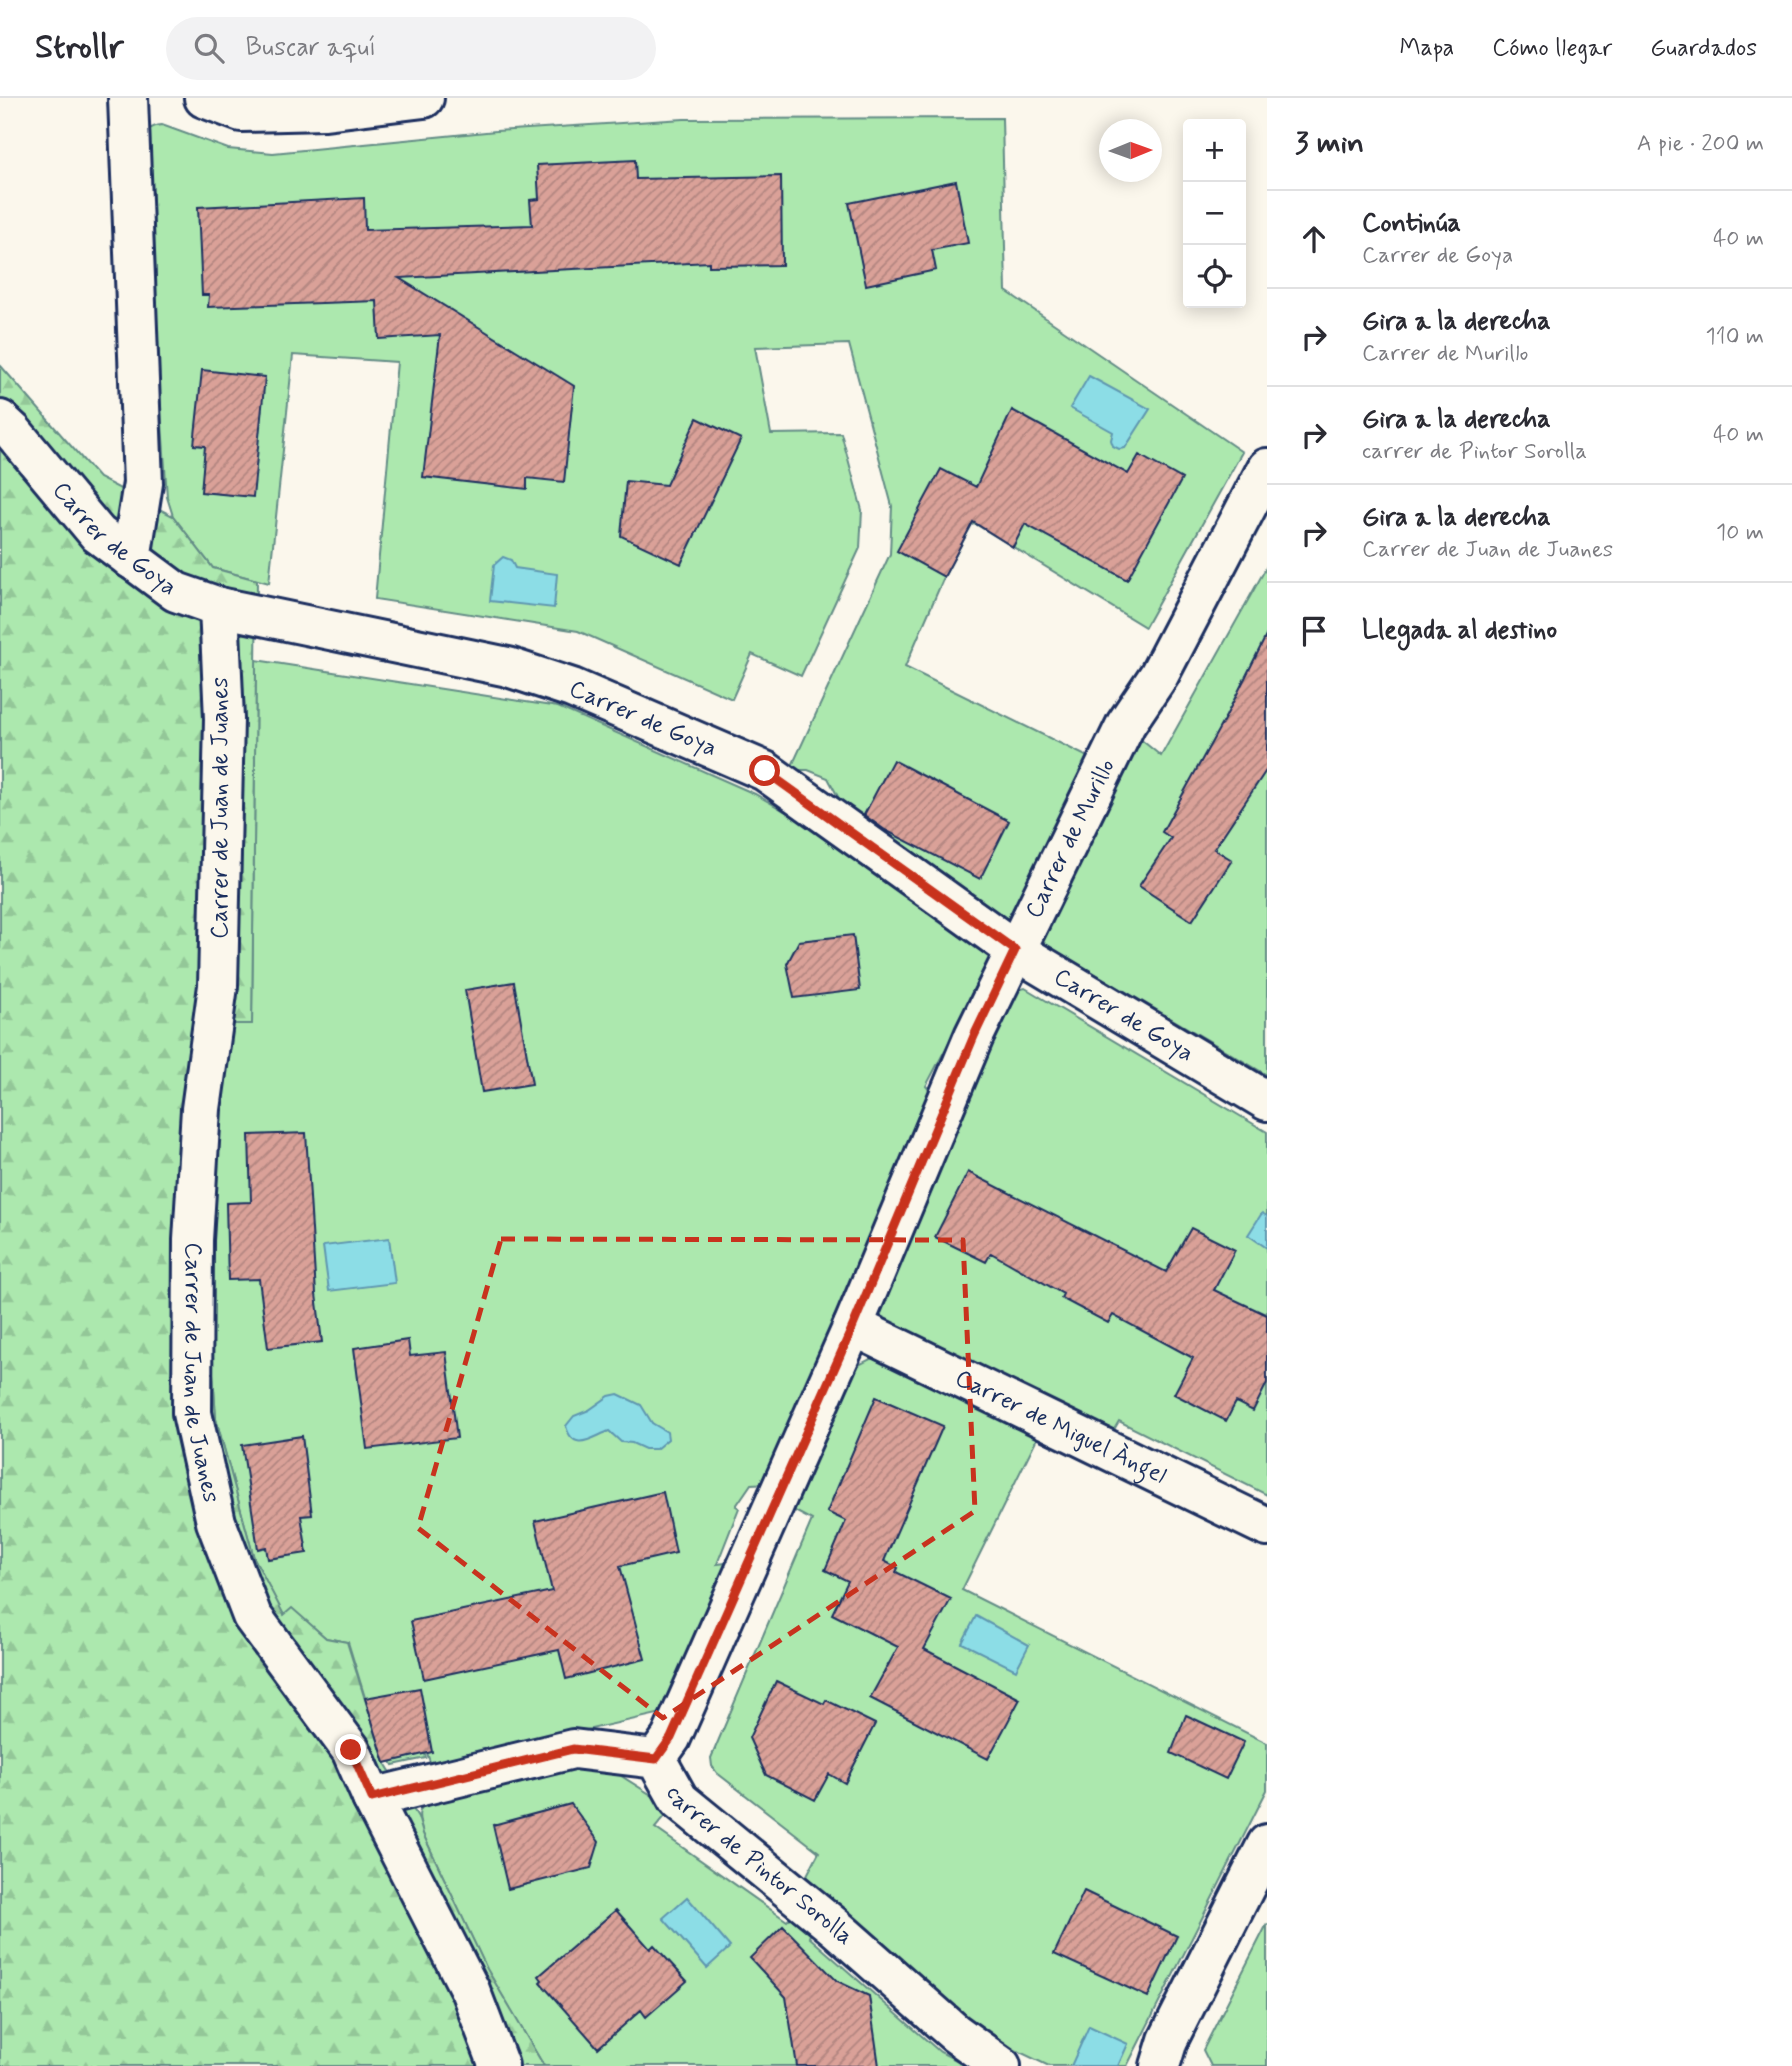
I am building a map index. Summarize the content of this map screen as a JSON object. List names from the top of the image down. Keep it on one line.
{"streets":{"street":["Carrer de Goya","Carrer de Juan de Juanes","Carrer de Murillo","Carrer de Miguel Àngel","carrer de Pintor Sorolla"]},"crossings":[["Carrer de Goya","Carrer de Juan de Juanes"],["Carrer de Goya","Carrer de Murillo"],["Carrer de Juan de Juanes","carrer de Pintor Sorolla"],["Carrer de Murillo","Carrer de Miguel Àngel"],["Carrer de Murillo","carrer de Pintor Sorolla"]],"north":"right","page":{"header":"Strollr","search":"Buscar aquí","nav":["Mapa","Cómo llegar","Guardados"],"heading":["3 min","A pie · 200 m"],"map_buttons":["+","−"],"list":[["Continúa","Carrer de Goya","40 m"],["Gira a la derecha","Carrer de Murillo","110 m"],["Gira a la derecha","carrer de Pintor Sorolla","40 m"],["Gira a la derecha","Carrer de Juan de Juanes","10 m"],"Llegada al destino"]}}
